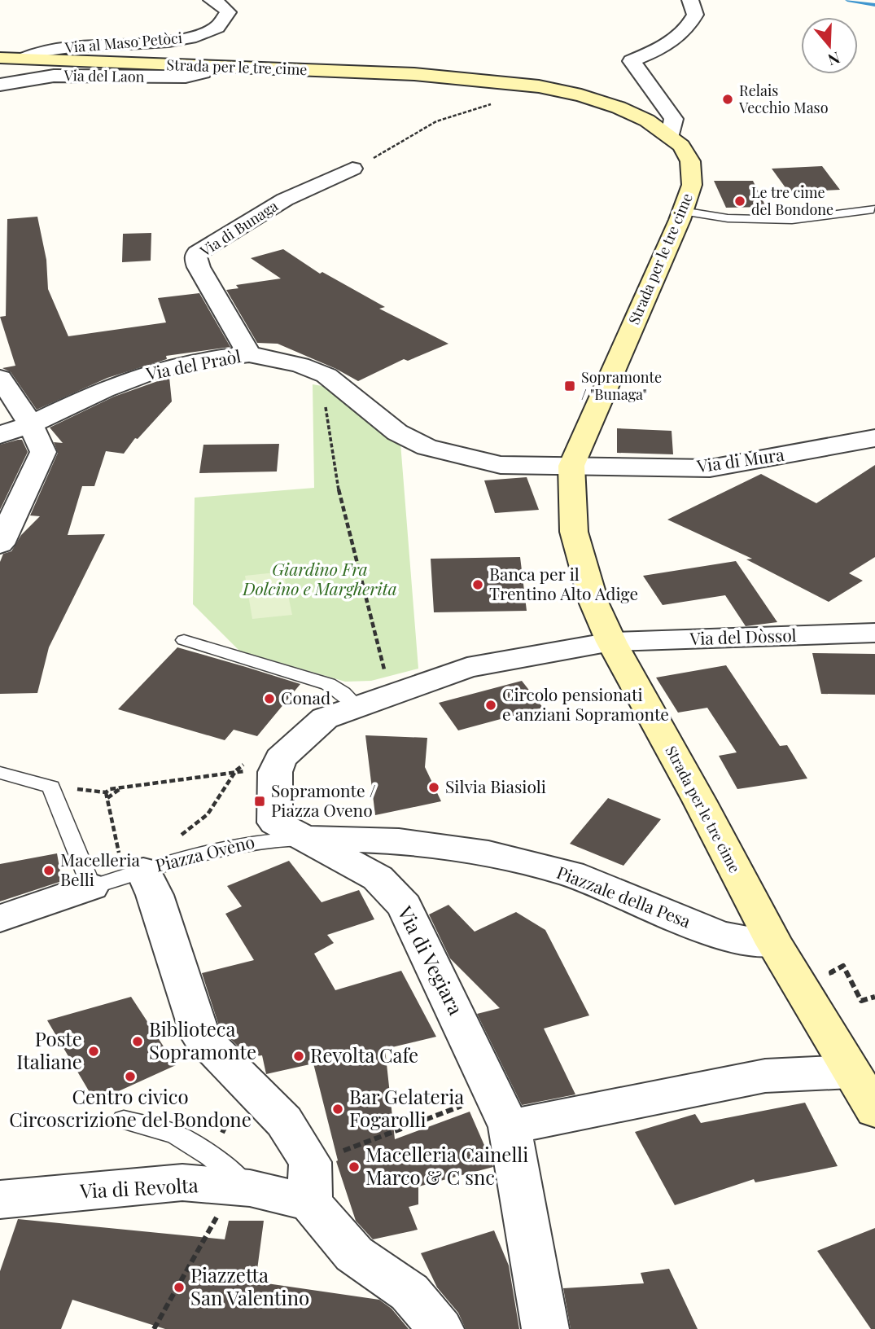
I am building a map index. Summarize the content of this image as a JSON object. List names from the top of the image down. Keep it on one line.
{"streets":{"main road":["Strada per le tre cime"],"street":["Via al Maso Petòci","Via del Laon","Via di Bunaga","Via del Praòl","Via di Mura","Via del Dòssol","Piazza Ovèno","Piazzale della Pesa","Via di Vegiara","Via di Revolta"]},"crossings":[["Via al Maso Petòci","Strada per le tre cime"],["Strada per le tre cime","Via del Laon"],["Strada per le tre cime","Via del Praòl"],["Strada per le tre cime","Via di Mura"],["Strada per le tre cime","Via del Dòssol"],["Strada per le tre cime","Piazzale della Pesa"],["Via di Bunaga","Via del Praòl"],["Via del Praòl","Via di Mura"],["Piazza Ovèno","Piazzale della Pesa"],["Piazza Ovèno","Via di Vegiara"],["Piazzale della Pesa","Via di Vegiara"]],"parks":["Giardino Fra Dolcino e Margherita"],"places":{"other":["Relais Vecchio Maso","Le tre cime del Bondone","Banca per il Trentino Alto Adige","Conad","Circolo pensionati e anziani Sopramonte","Silvia Biasioli","Macelleria Belli","Biblioteca Sopramonte","Poste Italiane","Revolta Cafe","Centro civico Circoscrizione del Bondone","Bar Gelateria Fogarolli","Macelleria Cainelli Marco & C snc","Piazzetta San Valentino"],"transit":["Sopramonte / \"Bunaga\"","Sopramonte / Piazza Oveno"]},"north":"bottom"}
